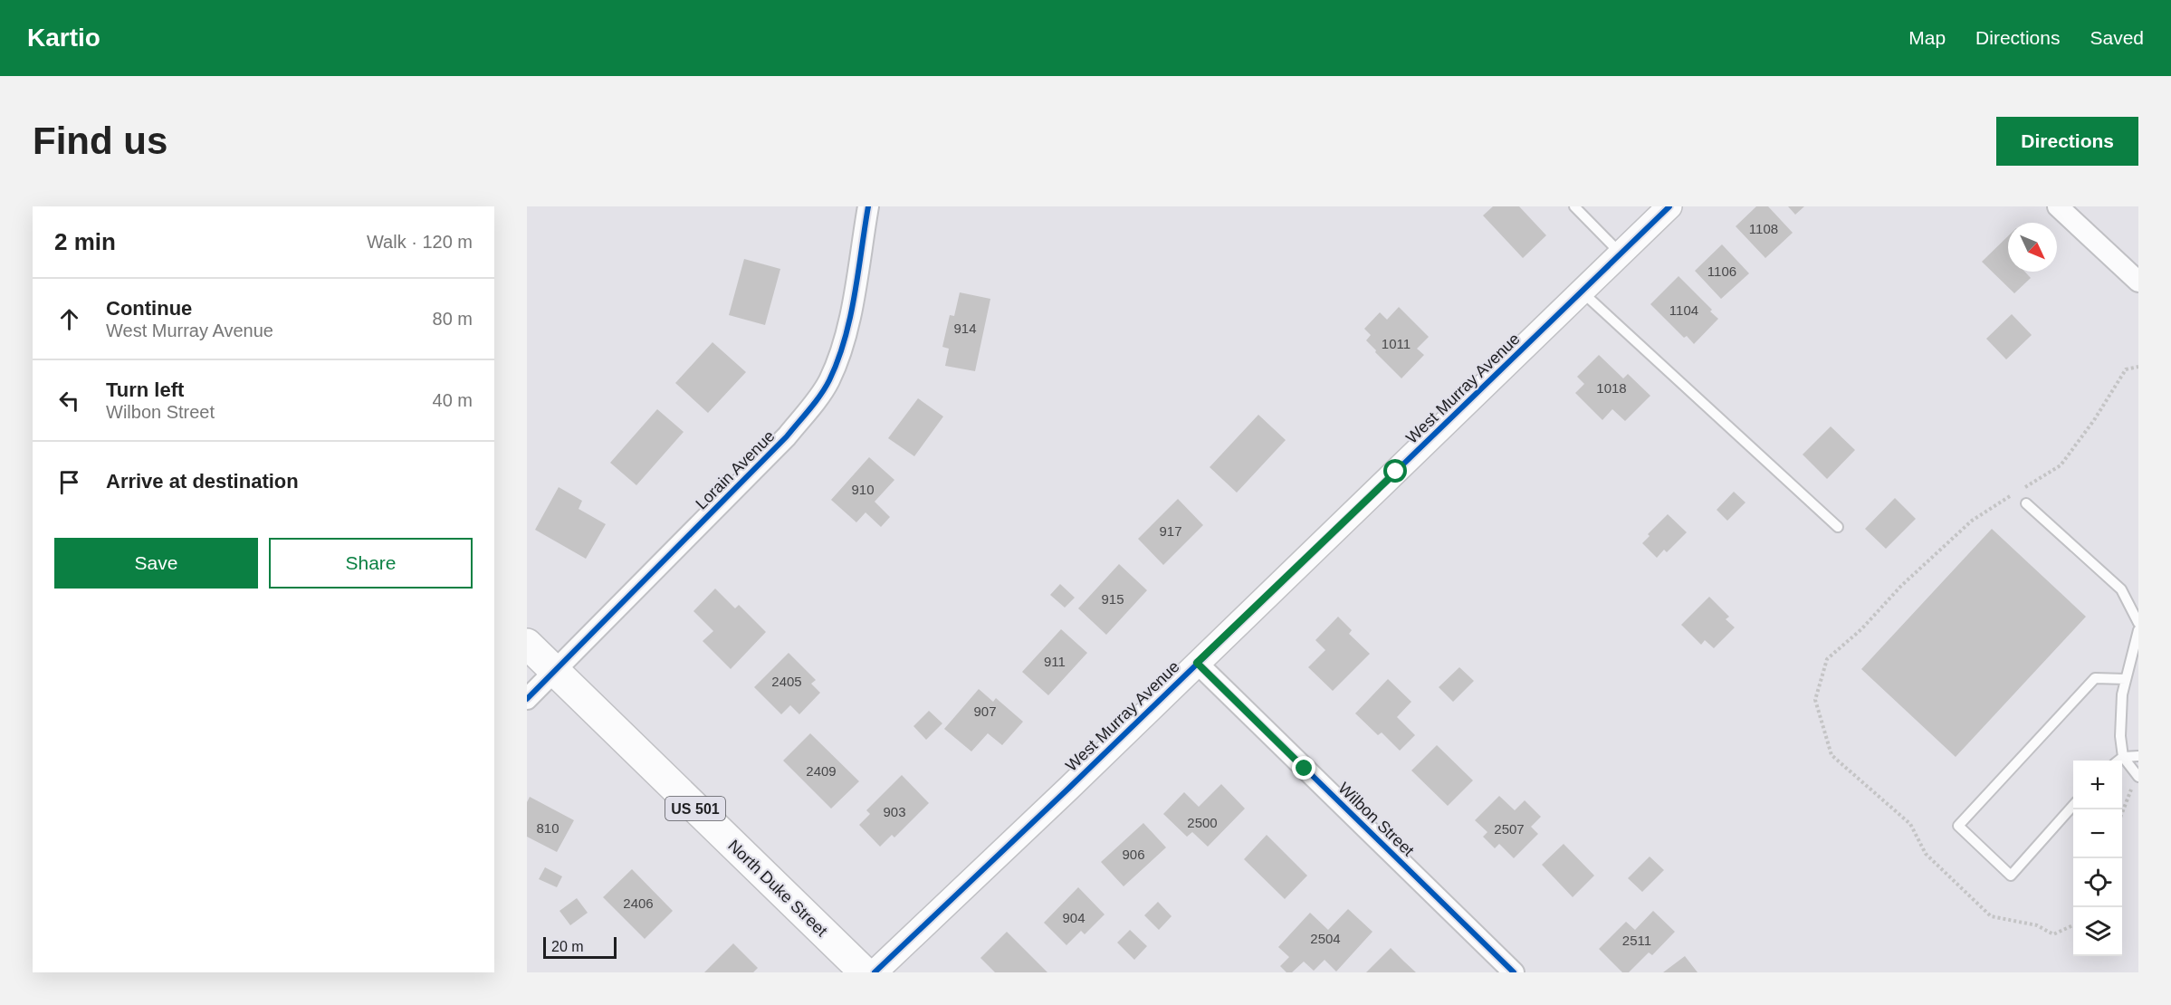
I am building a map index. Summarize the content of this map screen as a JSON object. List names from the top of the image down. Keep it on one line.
{"streets":{"highway":["US 501","North Duke Street"],"street":["West Murray Avenue","Lorain Avenue","Wilbon Street"]},"crossings":[["West Murray Avenue","Wilbon Street"],["Lorain Avenue","North Duke Street"]],"house_numbers":["1108","1106","1104","914","1011","1018","910","917","915","911","2405","907","2409","903","2500","810","2507","906","2406","904","2504","2511"],"scale_bar":"20 m","north":"bottom right","page":{"header":"Kartio","nav":["Map","Directions","Saved"],"buttons":["Directions",["Save","Share"]],"title":"Find us","heading":["2 min","Walk · 120 m"],"list":[["Continue","West Murray Avenue","80 m"],["Turn left","Wilbon Street","40 m"],"Arrive at destination"],"map_buttons":["+","−"],"scale":"20 m"}}
